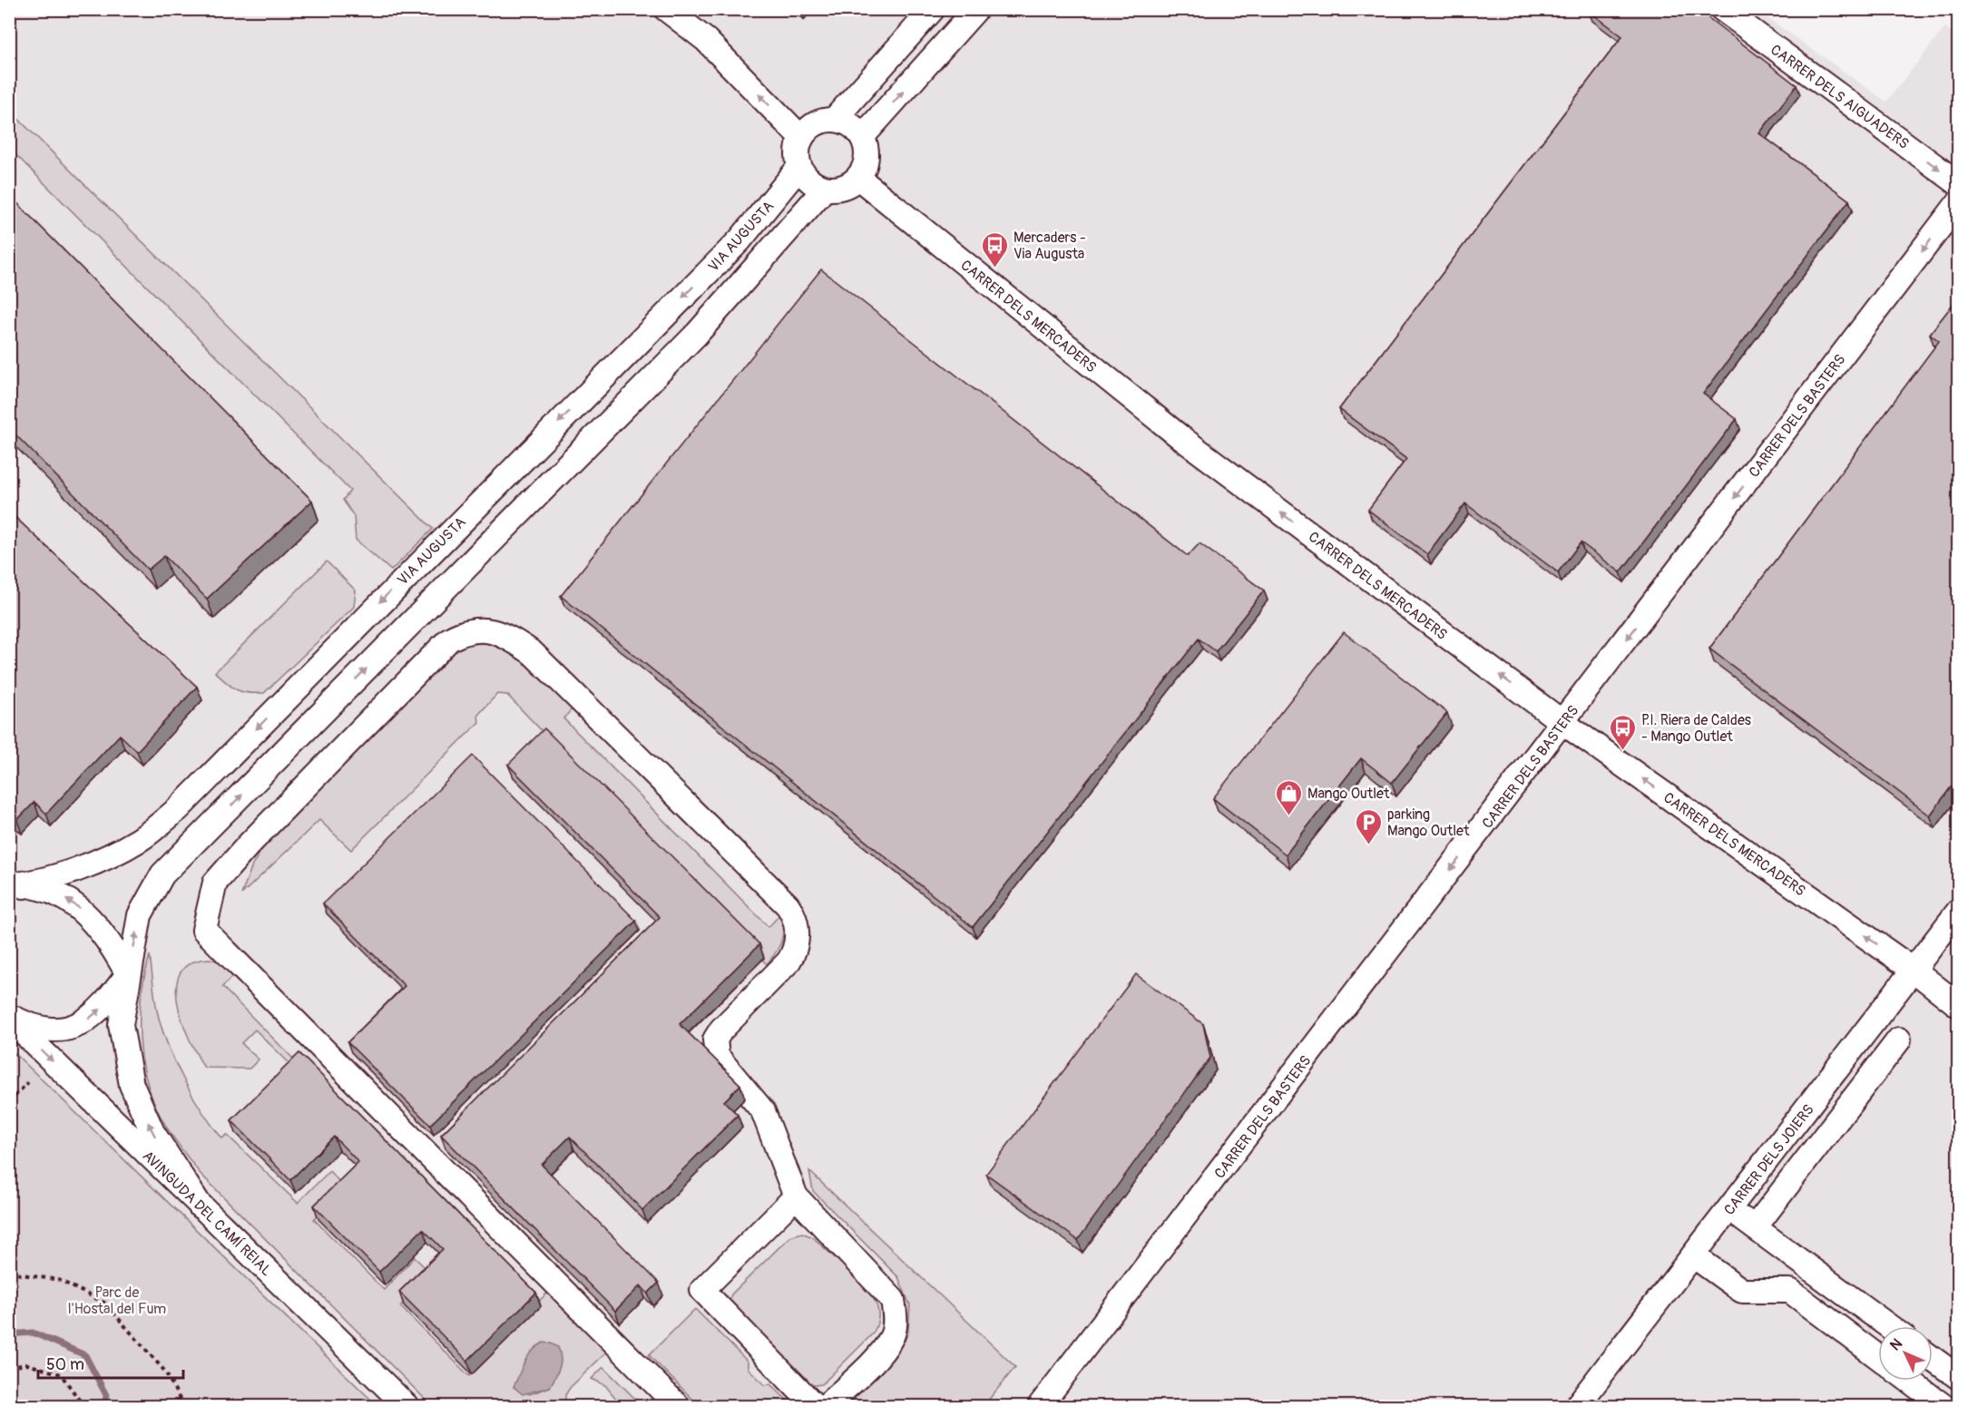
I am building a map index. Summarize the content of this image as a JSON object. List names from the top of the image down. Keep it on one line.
{"streets":{"street":["CARRER DELS AIGUADERS","VIA AUGUSTA","CARRER DELS MERCADERS","CARRER DELS BASTERS","CARRER DELS JOIERS","AVINGUDA DEL CAMÍ REIAL"]},"crossings":[["VIA AUGUSTA","CARRER DELS MERCADERS"],["CARRER DELS MERCADERS","CARRER DELS BASTERS"],["CARRER DELS MERCADERS","CARRER DELS JOIERS"]],"one_way":["CARRER DELS AIGUADERS","CARRER DELS MERCADERS","CARRER DELS BASTERS","AVINGUDA DEL CAMÍ REIAL"],"parks":["Parc de l'Hostal del Fum"],"places":{"bus stop":["Mercaders - Via Augusta","P.I. Riera de Caldes - Mango Outlet"],"shop":["Mango Outlet"],"parking":["parking Mango Outlet"]},"scale_bar":"50 m","north":"top left"}
